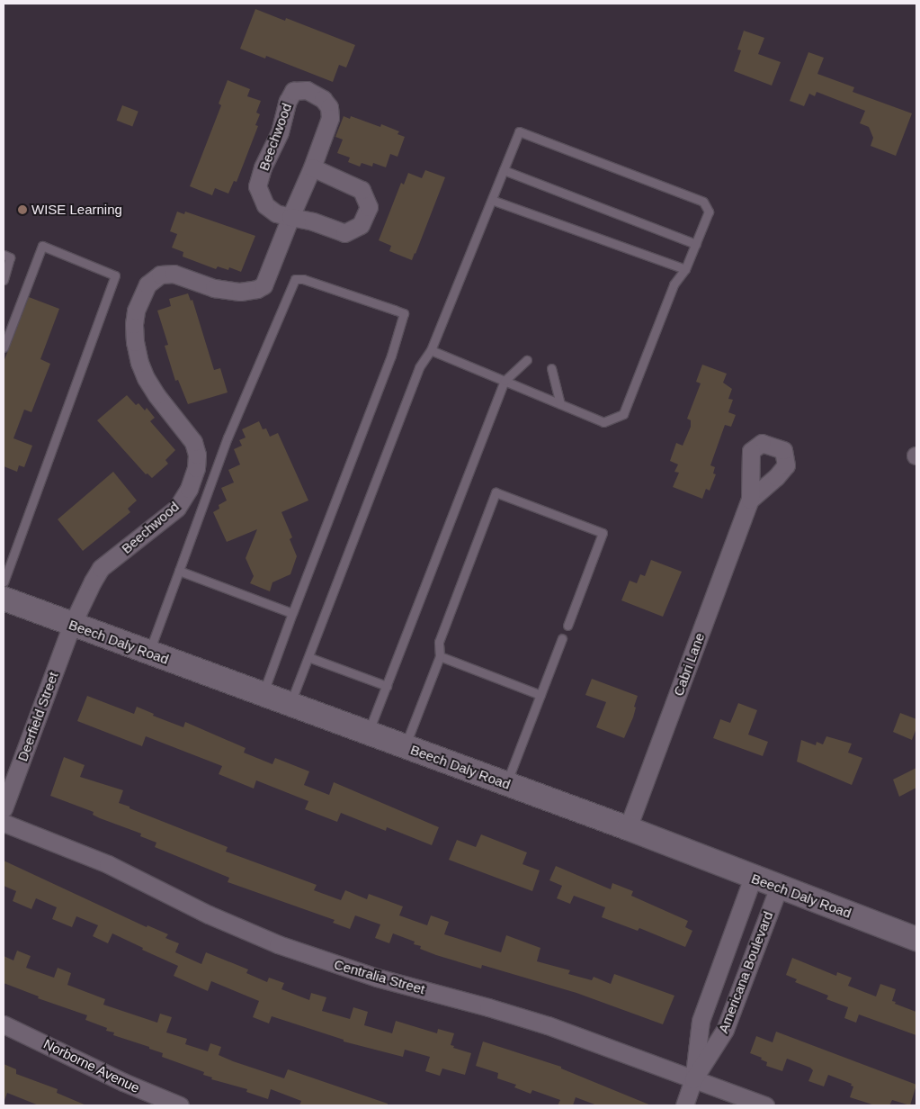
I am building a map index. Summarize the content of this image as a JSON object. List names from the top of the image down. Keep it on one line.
{"streets":{"main road":["Beech Daly Road"],"street":["Beechwood","Cabri Lane","Deerfield Street","Americana Boulevard","Centralia Street","Norborne Avenue"]},"crossings":[["Beechwood","Beech Daly Road"],["Beechwood","Deerfield Street"],["Beech Daly Road","Cabri Lane"],["Beech Daly Road","Deerfield Street"],["Beech Daly Road","Americana Boulevard"],["Americana Boulevard","Centralia Street"]],"places":["WISE Learning"]}
